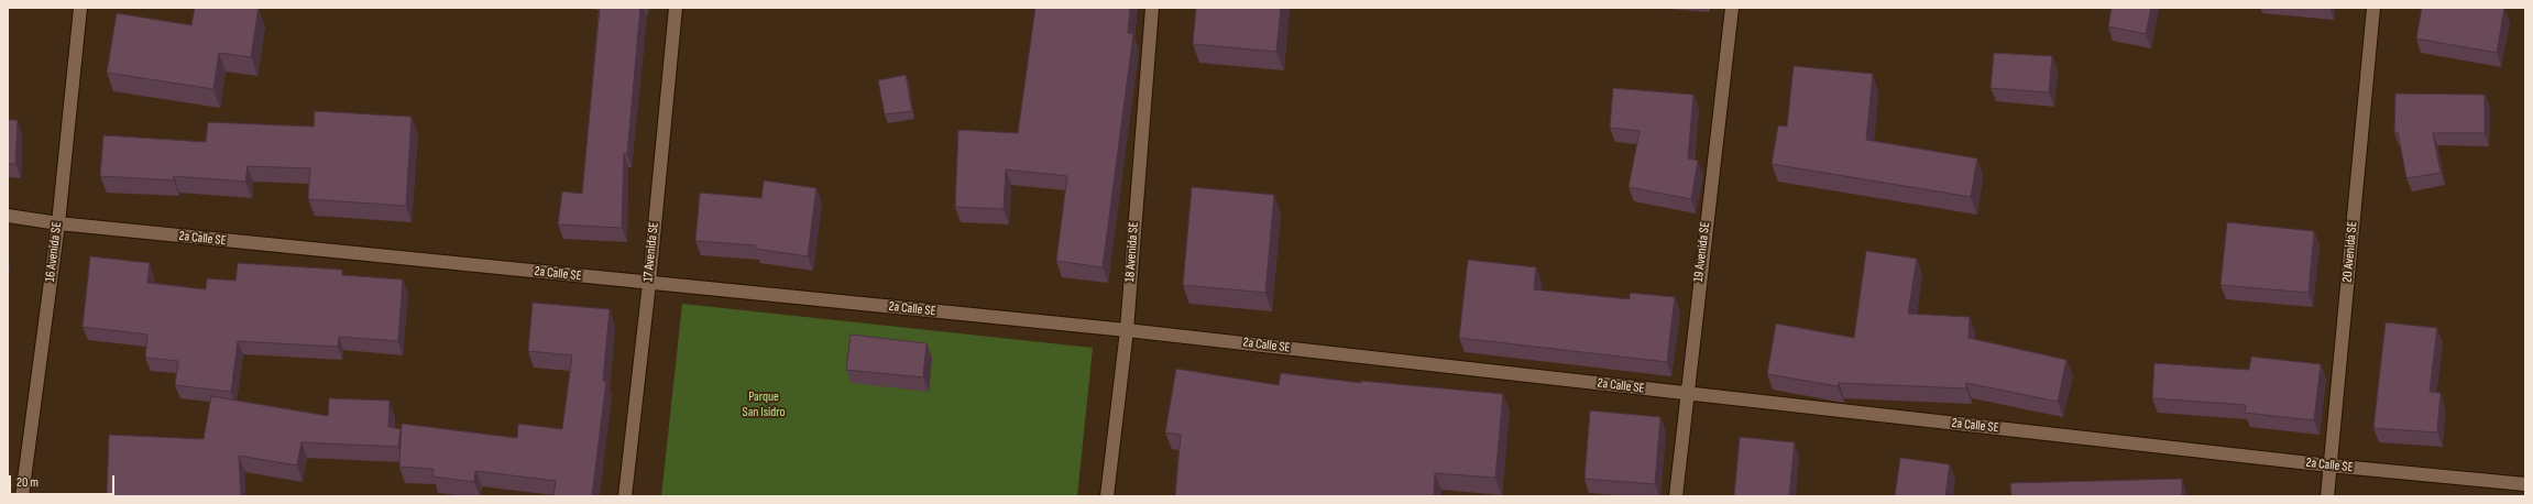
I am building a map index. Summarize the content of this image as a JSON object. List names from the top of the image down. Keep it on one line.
{"streets":{"street":["2a Calle SE","16 Avenida SE","17 Avenida SE","18 Avenida SE","19 Avenida SE","20 Avenida SE"]},"crossings":[["2a Calle SE","16 Avenida SE"],["2a Calle SE","17 Avenida SE"],["2a Calle SE","18 Avenida SE"],["2a Calle SE","19 Avenida SE"],["2a Calle SE","20 Avenida SE"]],"parks":["Parque San Isidro"],"scale_bar":"20 m"}
